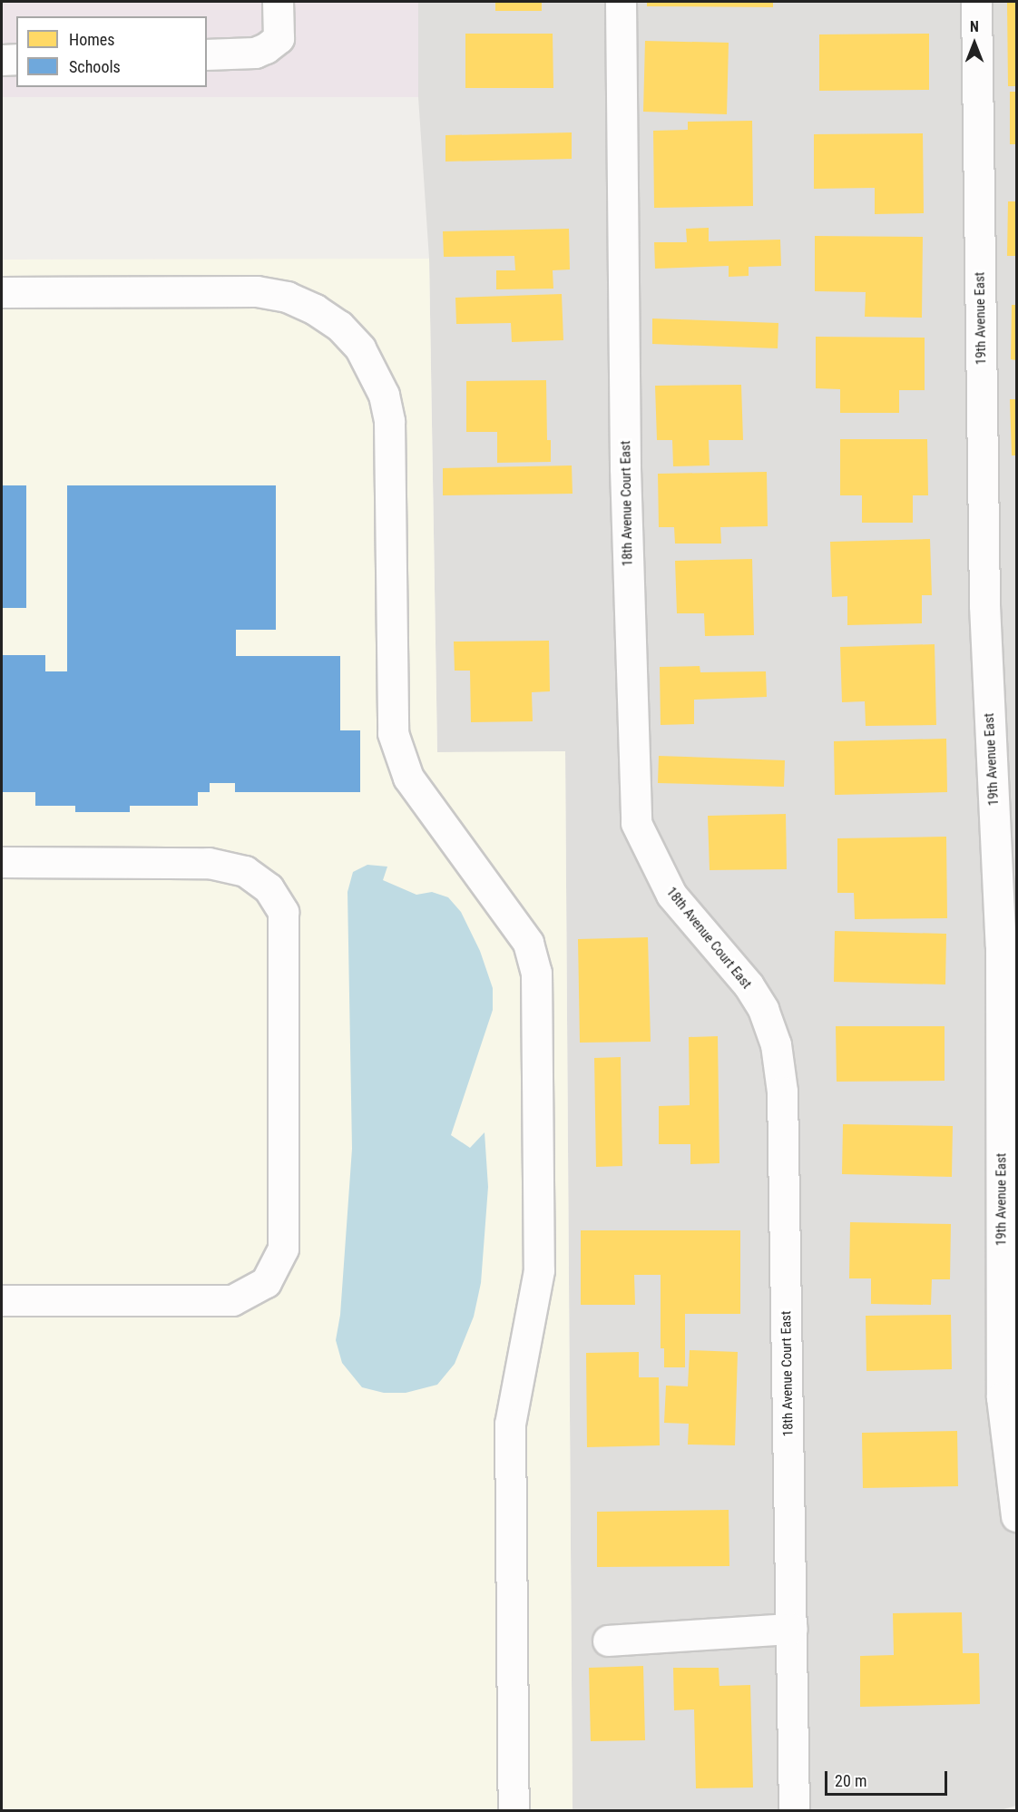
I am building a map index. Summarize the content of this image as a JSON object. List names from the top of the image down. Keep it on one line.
{"streets":{"street":["19th Avenue East","18th Avenue Court East"]},"legend":["Homes","Schools"],"scale_bar":"20 m","north":"top"}
